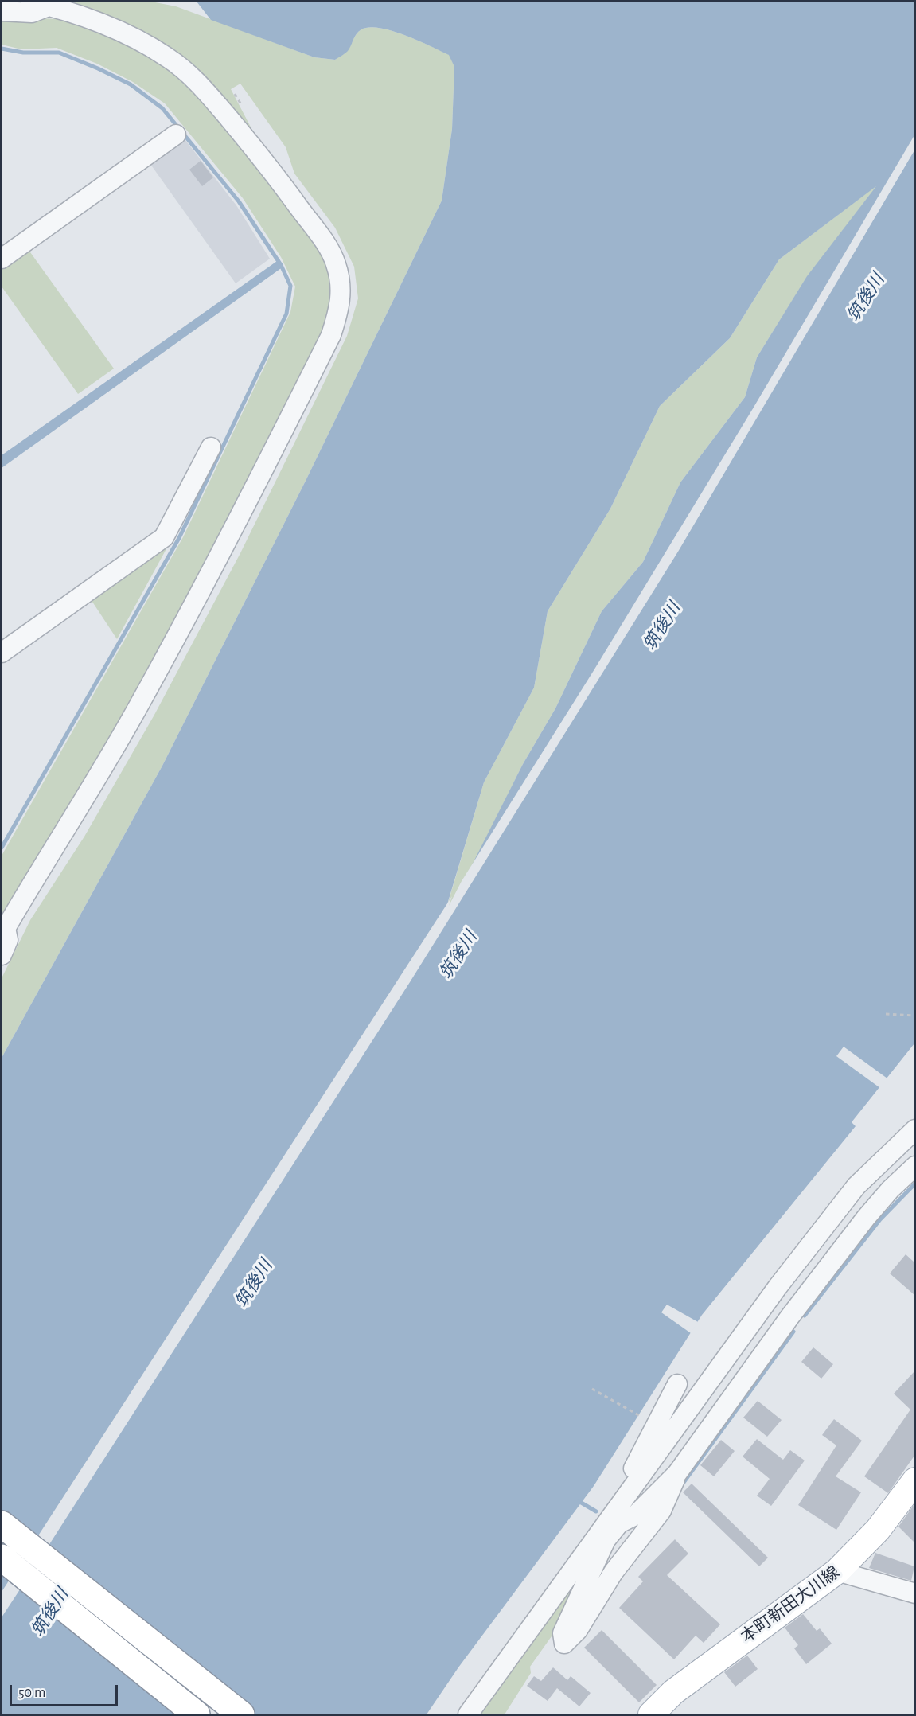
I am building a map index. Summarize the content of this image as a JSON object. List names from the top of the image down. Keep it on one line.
{"streets":{"main road":["本町新田大川線"]},"water":["筑後川"],"scale_bar":"50 m"}
